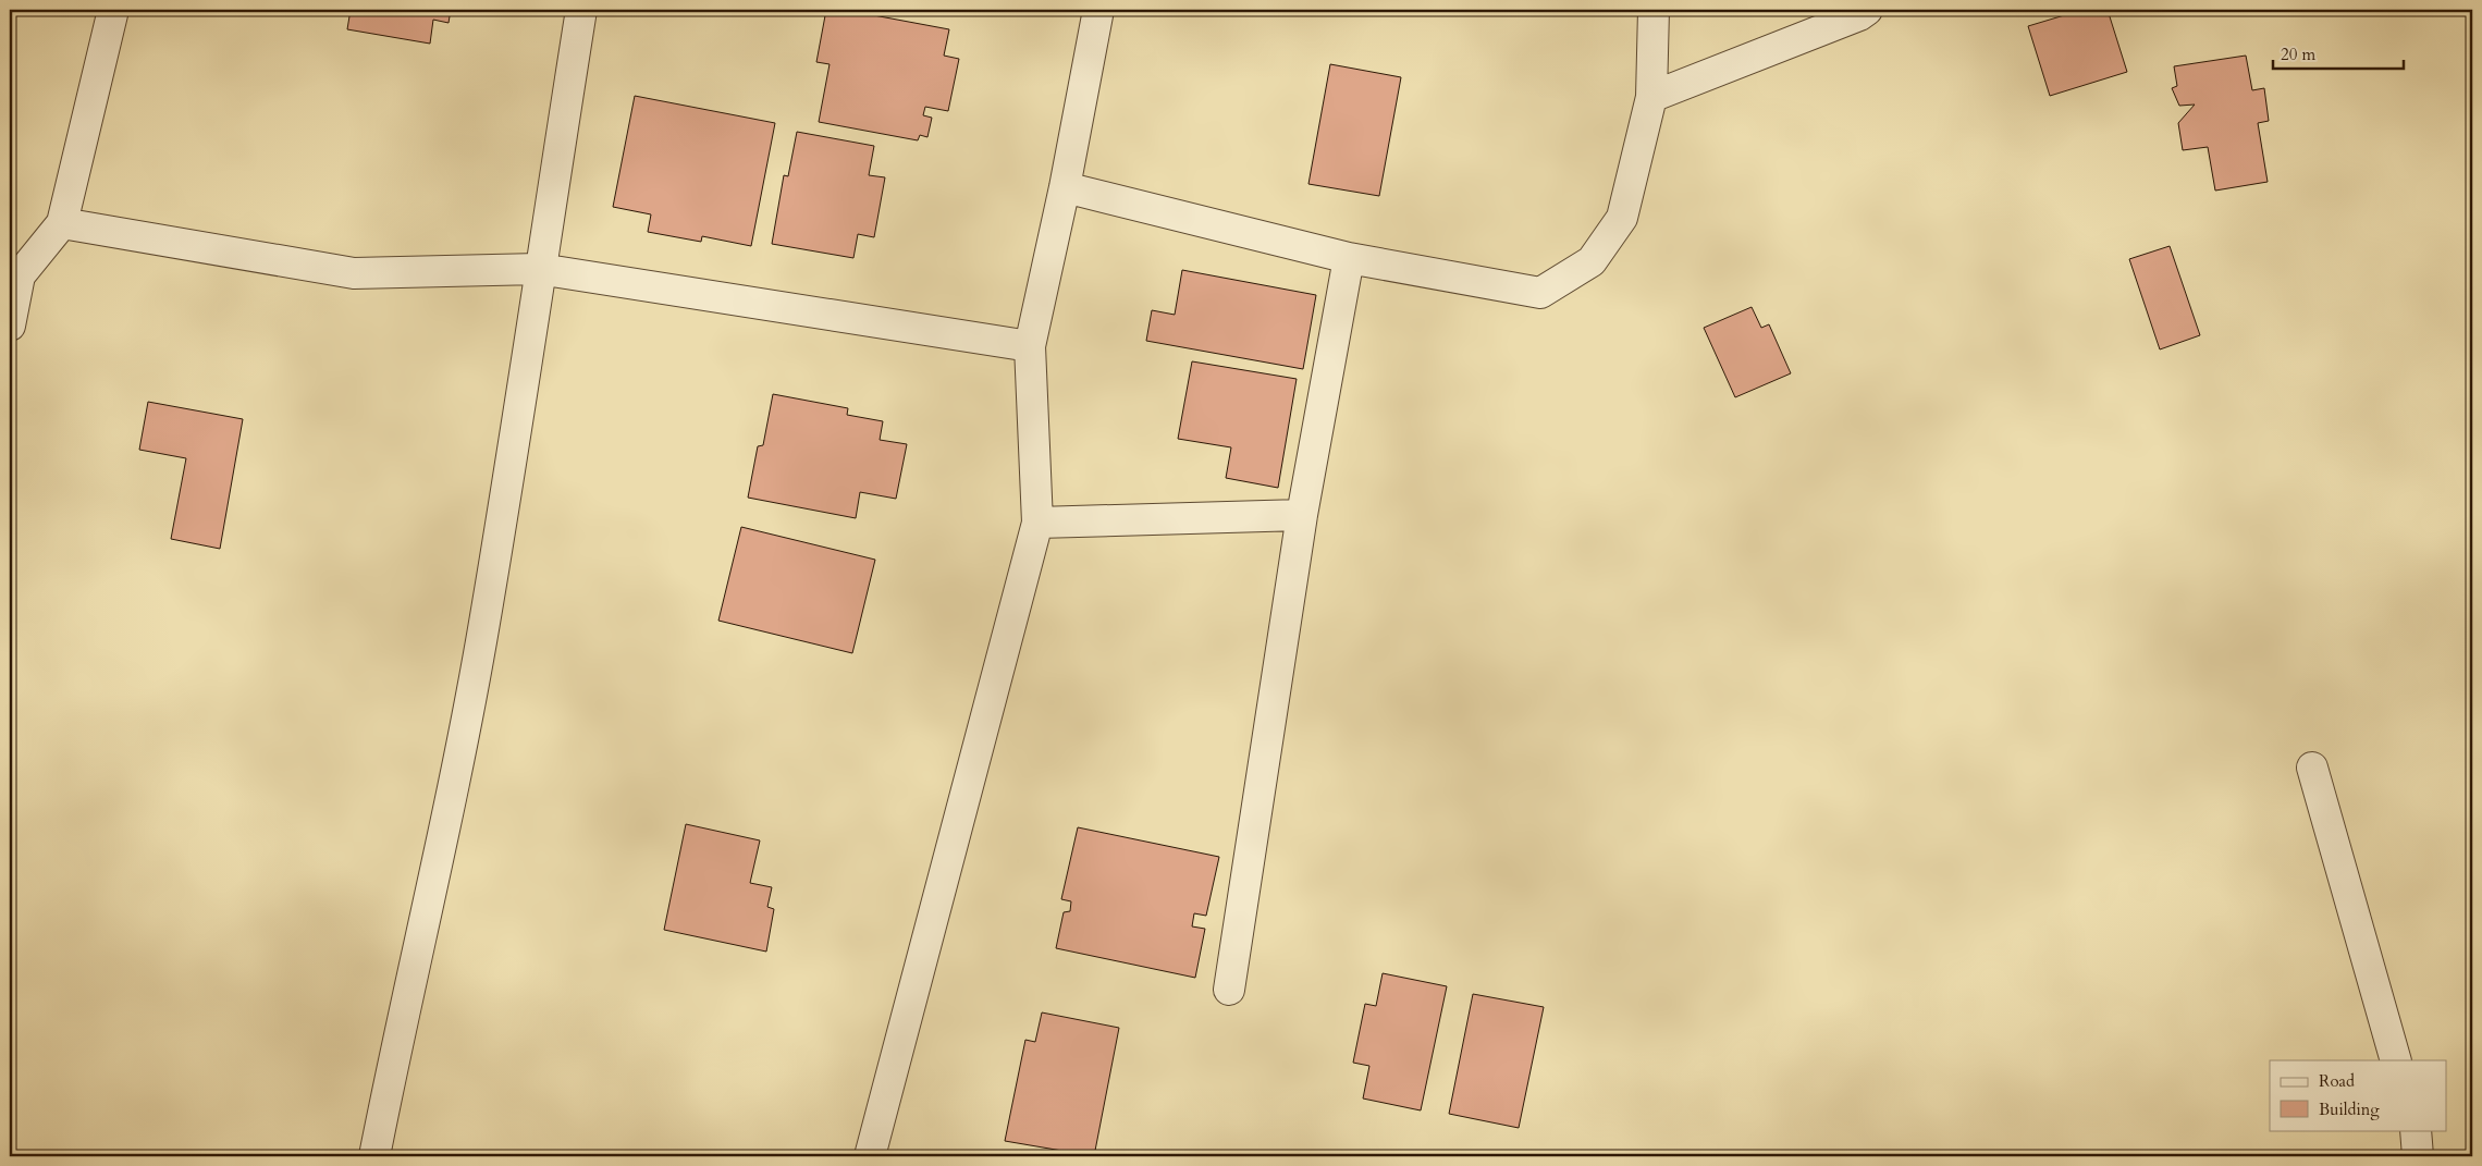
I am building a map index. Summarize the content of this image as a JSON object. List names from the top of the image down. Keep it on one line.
{"legend":["Road","Building"],"scale_bar":"20 m"}
